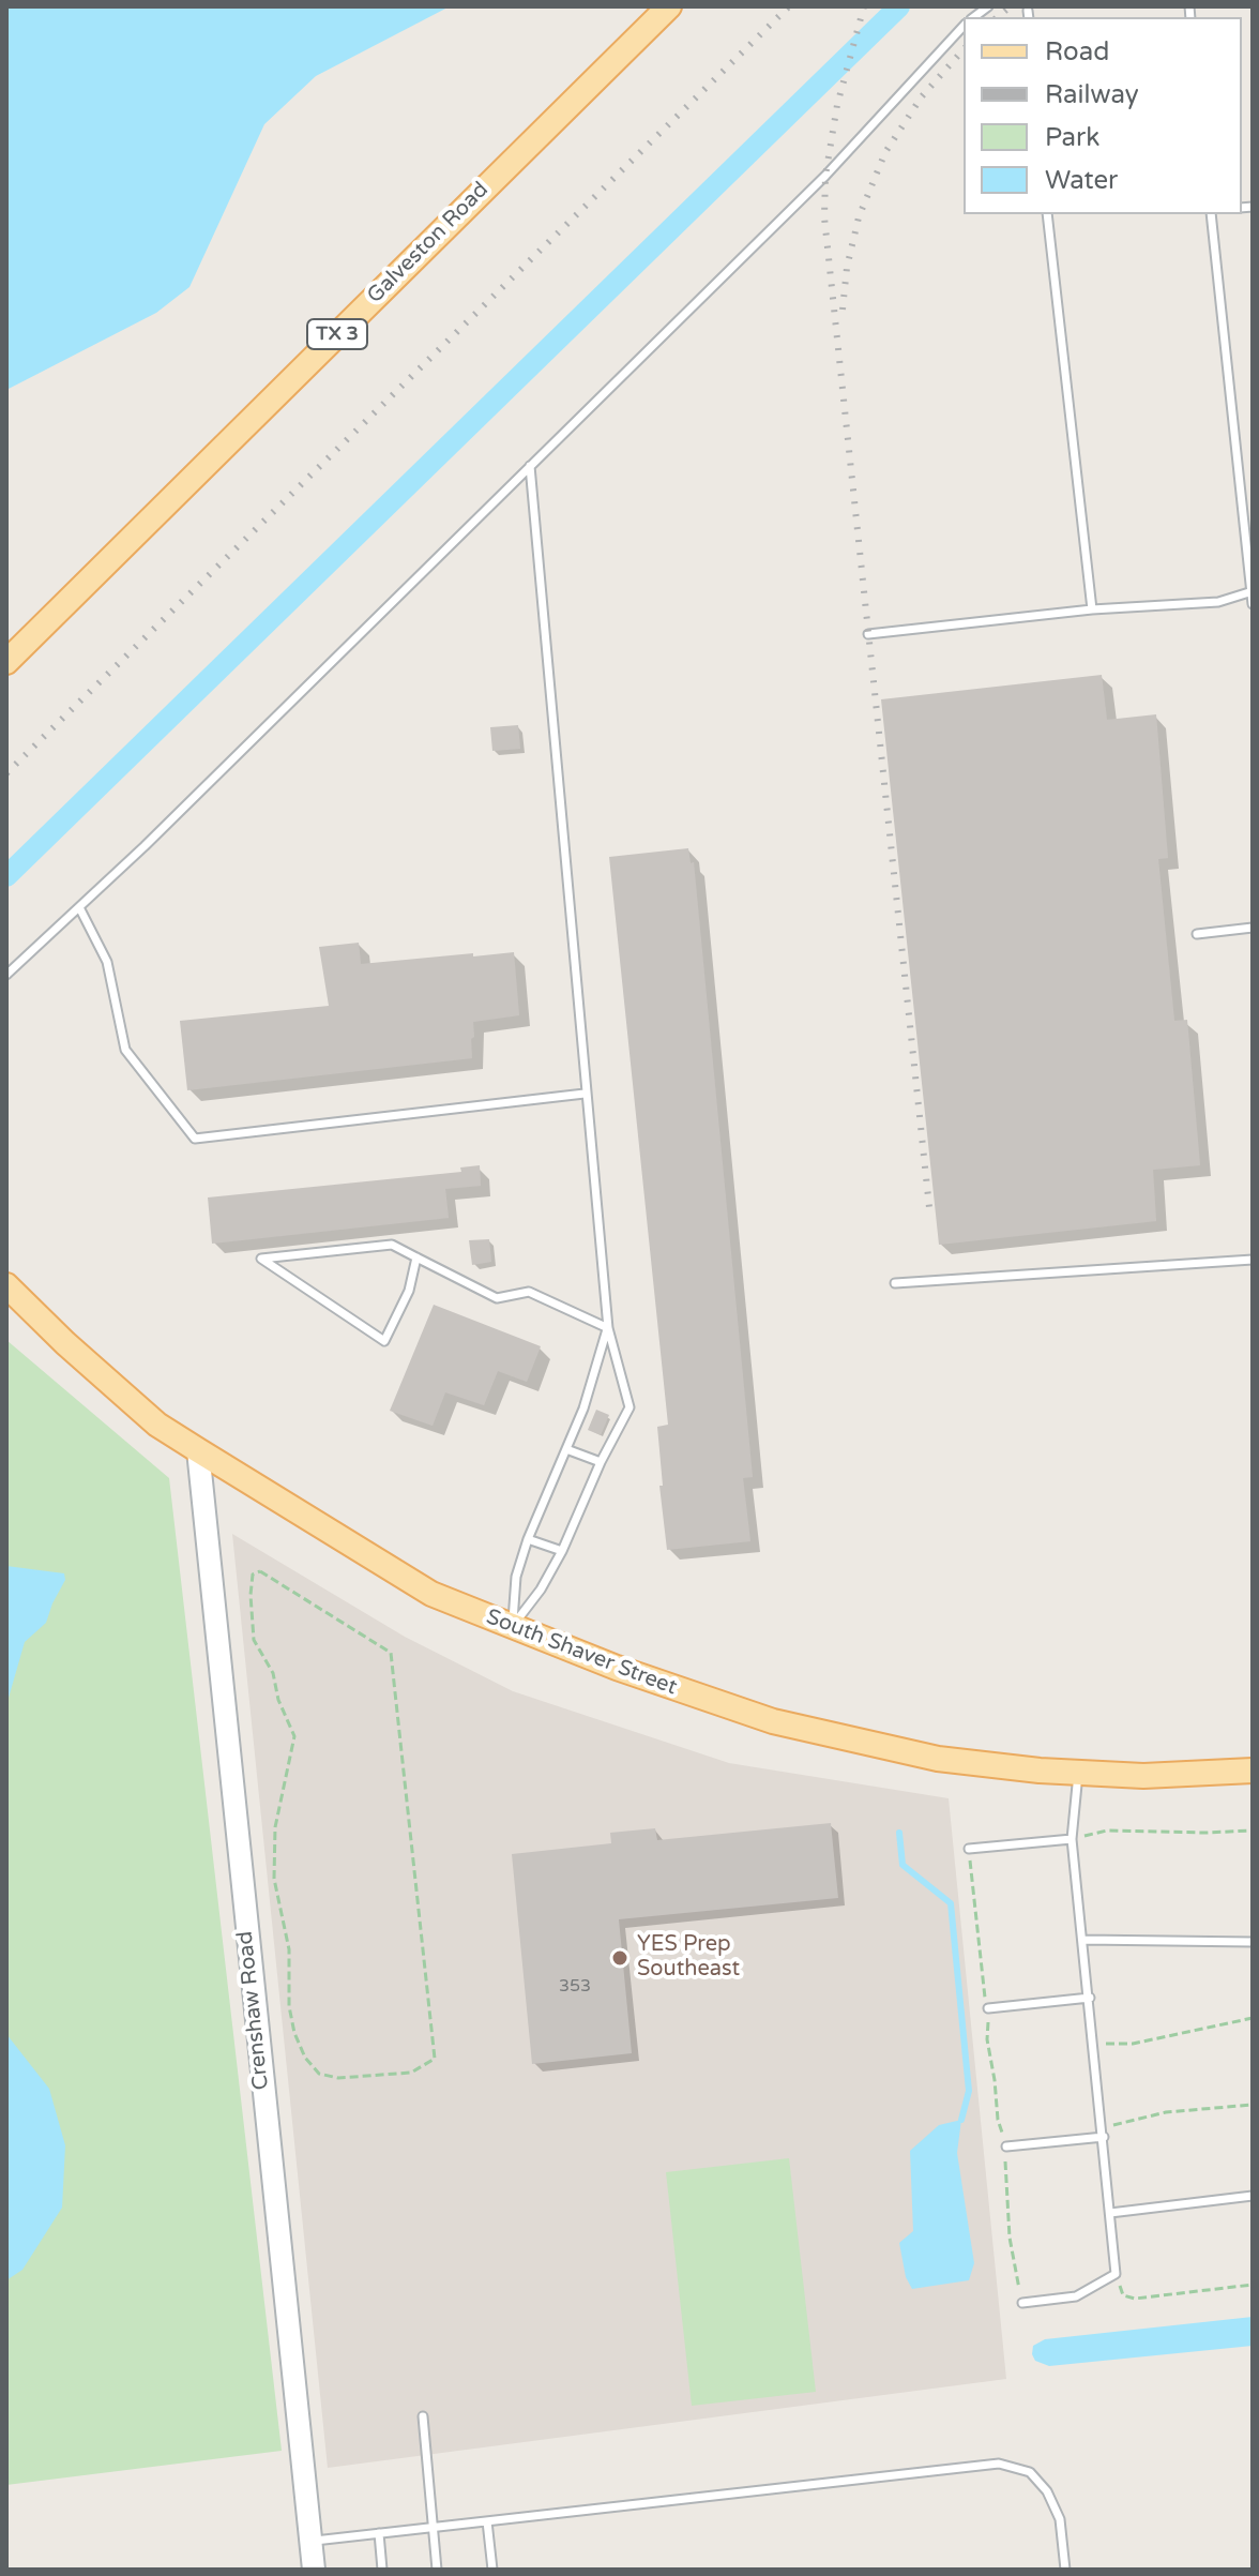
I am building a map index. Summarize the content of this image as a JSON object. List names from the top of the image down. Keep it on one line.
{"streets":{"main road":["Galveston Road","TX 3","South Shaver Street","Crenshaw Road"]},"crossings":[["South Shaver Street","Crenshaw Road"]],"places":["YES Prep Southeast"],"house_numbers":["353"],"legend":["Road","Railway","Park","Water"]}
